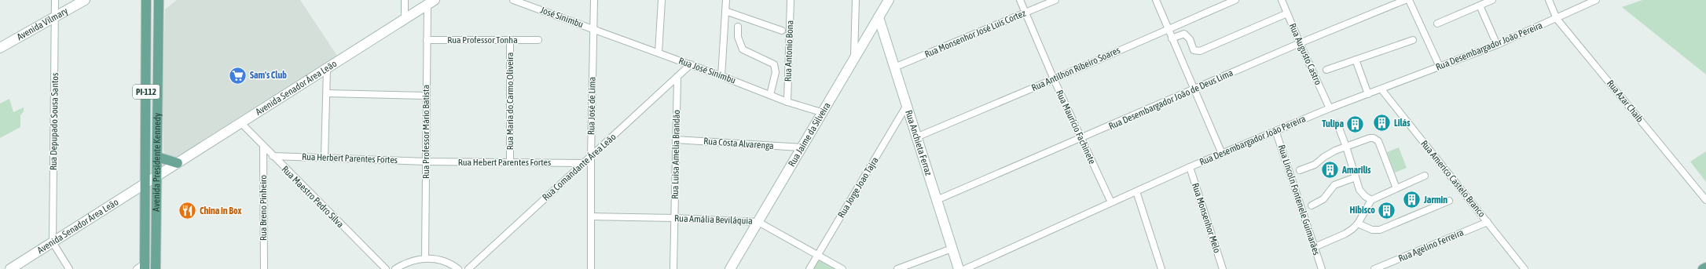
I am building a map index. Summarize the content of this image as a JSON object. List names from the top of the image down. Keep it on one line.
{"streets":{"main road":["PI-112","Avenida Presidente Kennedy"],"street":["José Sinimbu","Avenida Vilmary","Rua Monsenhor José Luis Cortez","Rua Professor Tonha","Rua Desembargador João Pereira","Rua Antonio Bona","Rua Augusto Castro","Rua Antilhon Ribeiro Soares","Rua José Sinimbu","Avenida Senador Área Leão","Rua Desembargador João de Deus Lima","Rua Maria do Carmo Oliveira","Rua Azar Chaib","Rua José de Lima","Rua Depupado Sousa Santos","Rua Maurício Fachinete","Rua Professor Mário Batista","Rua Jaime da Silveira","Rua Costa Alvarenga","Rua Anchieta Ferraz","Rua Luisa Amelia Brandão","Rua Herbert Parentes Fortes","Rua Hebert Parentes Fortes","Rua Comandante Área Leão","Rua Americo Castelo Branco","Rua Jorge Joao Tajra","Rua Maestro Pedro Silva","Rua Lincoln Fontenele Guimarães","Rua Breno Pinheiro","Rua Monsenhor Melo","Rua Amália Beviláquia","Rua Agelino Ferreira"]},"crossings":[["José Sinimbu","Rua José Sinimbu"],["José Sinimbu","Rua José de Lima"],["Avenida Vilmary","Rua Depupado Sousa Santos"],["Rua Monsenhor José Luis Cortez","Rua Maurício Fachinete"],["Rua Monsenhor José Luis Cortez","Rua Anchieta Ferraz"],["Rua Professor Tonha","Rua Maria do Carmo Oliveira"],["Rua Professor Tonha","Rua Professor Mário Batista"],["Rua Desembargador João Pereira","Rua Augusto Castro"],["Rua Desembargador João Pereira","Rua Azar Chaib"],["Rua Desembargador João Pereira","Rua Maurício Fachinete"],["Rua Desembargador João Pereira","Rua Americo Castelo Branco"],["Rua Desembargador João Pereira","Rua Lincoln Fontenele Guimarães"],["Rua Desembargador João Pereira","Rua Monsenhor Melo"],["Rua Antonio Bona","Rua José Sinimbu"],["Rua Augusto Castro","Rua Desembargador João de Deus Lima"],["Rua Antilhon Ribeiro Soares","Rua Maurício Fachinete"],["Rua Antilhon Ribeiro Soares","Rua Anchieta Ferraz"],["Rua José Sinimbu","Rua José de Lima"],["Rua José Sinimbu","Rua Jaime da Silveira"],["Rua José Sinimbu","Rua Comandante Área Leão"],["Avenida Senador Área Leão","Rua Depupado Sousa Santos"],["Avenida Senador Área Leão","Rua Professor Mário Batista"],["Avenida Senador Área Leão","Avenida Presidente Kennedy"],["Avenida Senador Área Leão","Rua Maestro Pedro Silva"],["Rua Desembargador João de Deus Lima","Rua Maurício Fachinete"],["Rua Desembargador João de Deus Lima","Rua Anchieta Ferraz"],["Rua Maria do Carmo Oliveira","Rua Hebert Parentes Fortes"],["Rua José de Lima","Rua Comandante Área Leão"],["Rua José de Lima","Rua Amália Beviláquia"],["Rua Professor Mário Batista","Rua Herbert Parentes Fortes"],["Rua Professor Mário Batista","Rua Hebert Parentes Fortes"],["Rua Jaime da Silveira","Rua Costa Alvarenga"],["Rua Jaime da Silveira","Rua Anchieta Ferraz"],["Rua Jaime da Silveira","Rua Amália Beviláquia"],["Rua Costa Alvarenga","Rua Luisa Amelia Brandão"],["Rua Anchieta Ferraz","Rua Jorge Joao Tajra"],["Rua Luisa Amelia Brandão","Rua Comandante Área Leão"],["Rua Luisa Amelia Brandão","Rua Amália Beviláquia"],["Rua Herbert Parentes Fortes","Rua Hebert Parentes Fortes"],["Rua Herbert Parentes Fortes","Rua Maestro Pedro Silva"],["Rua Hebert Parentes Fortes","Rua Comandante Área Leão"],["Rua Americo Castelo Branco","Rua Agelino Ferreira"],["Rua Jorge Joao Tajra","Rua Amália Beviláquia"],["Rua Maestro Pedro Silva","Rua Breno Pinheiro"]],"places":{"supermarket":["Sam's Club"],"building":["Lilás","Tulipa","Amarilis","Jarmin","Hibisco"],"restaurant":["China in Box"]}}
